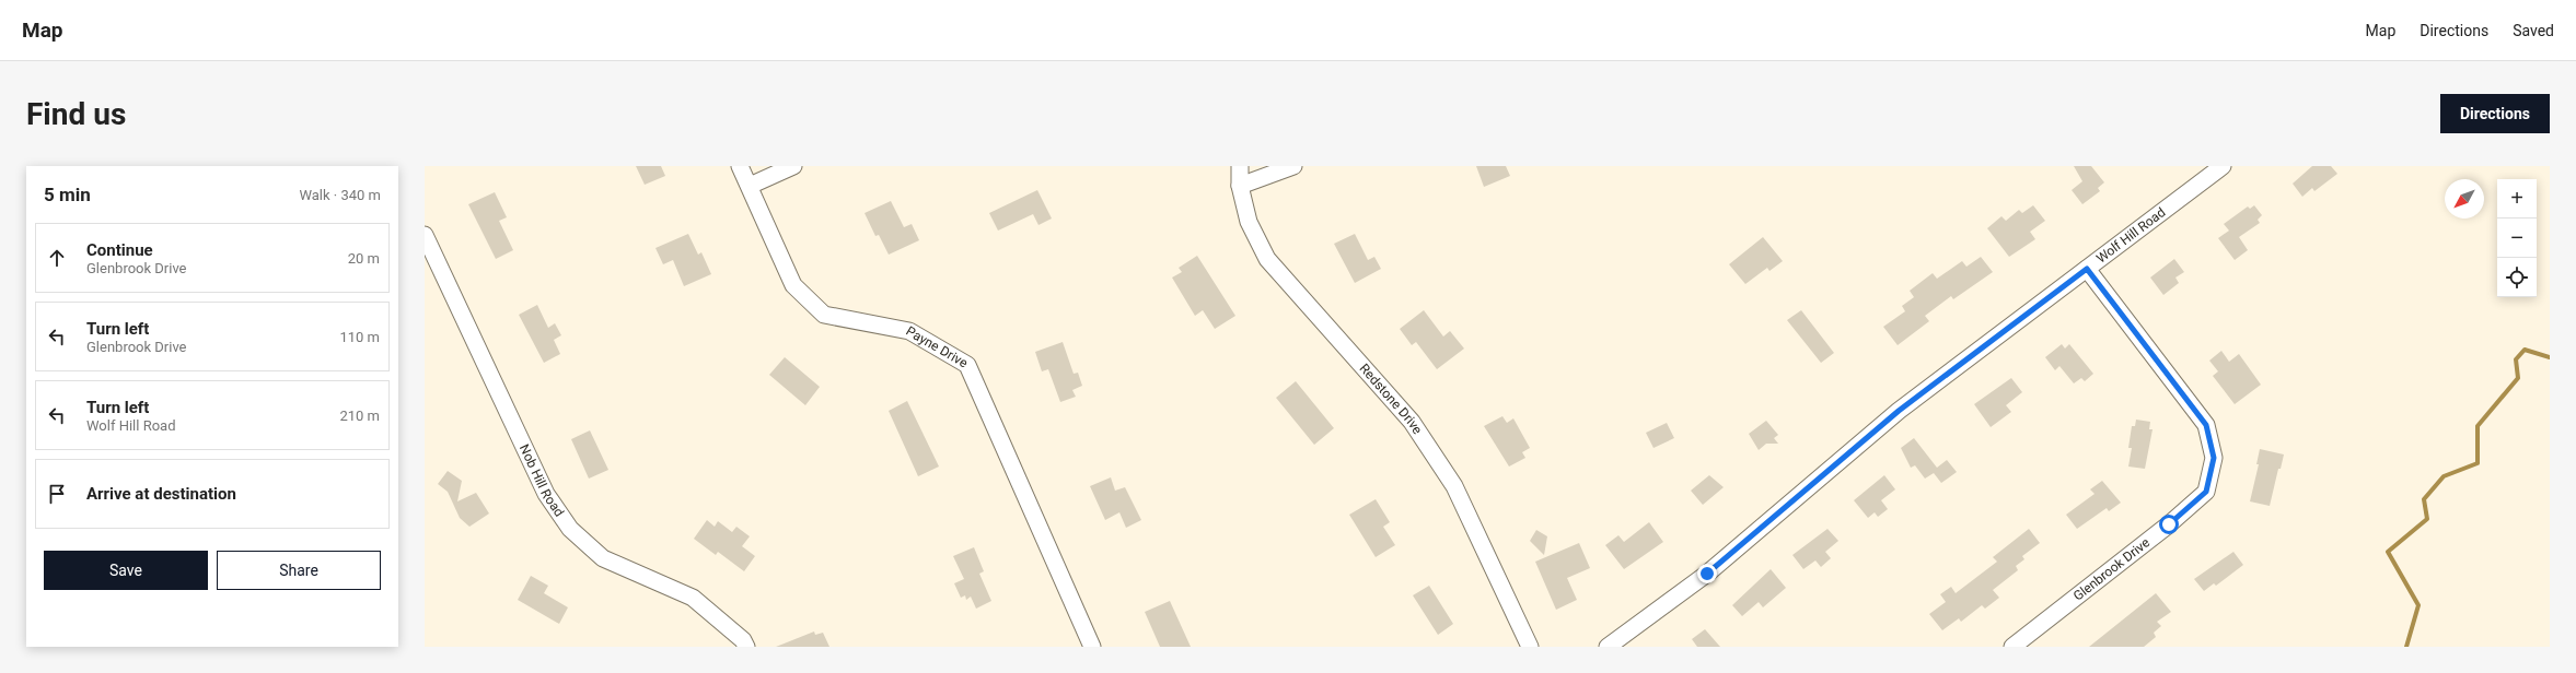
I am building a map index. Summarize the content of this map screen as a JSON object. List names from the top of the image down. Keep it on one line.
{"streets":{"street":["Wolf Hill Road","Payne Drive","Redstone Drive","Nob Hill Road","Glenbrook Drive"]},"crossings":[["Wolf Hill Road","Glenbrook Drive"]],"north":"bottom left","page":{"header":"Map","nav":["Map","Directions","Saved"],"buttons":["Directions",["Save","Share"]],"title":"Find us","heading":["5 min","Walk · 340 m"],"map_buttons":["+","−"],"list":[["Continue","Glenbrook Drive","20 m"],["Turn left","Glenbrook Drive","110 m"],["Turn left","Wolf Hill Road","210 m"],"Arrive at destination"]}}
